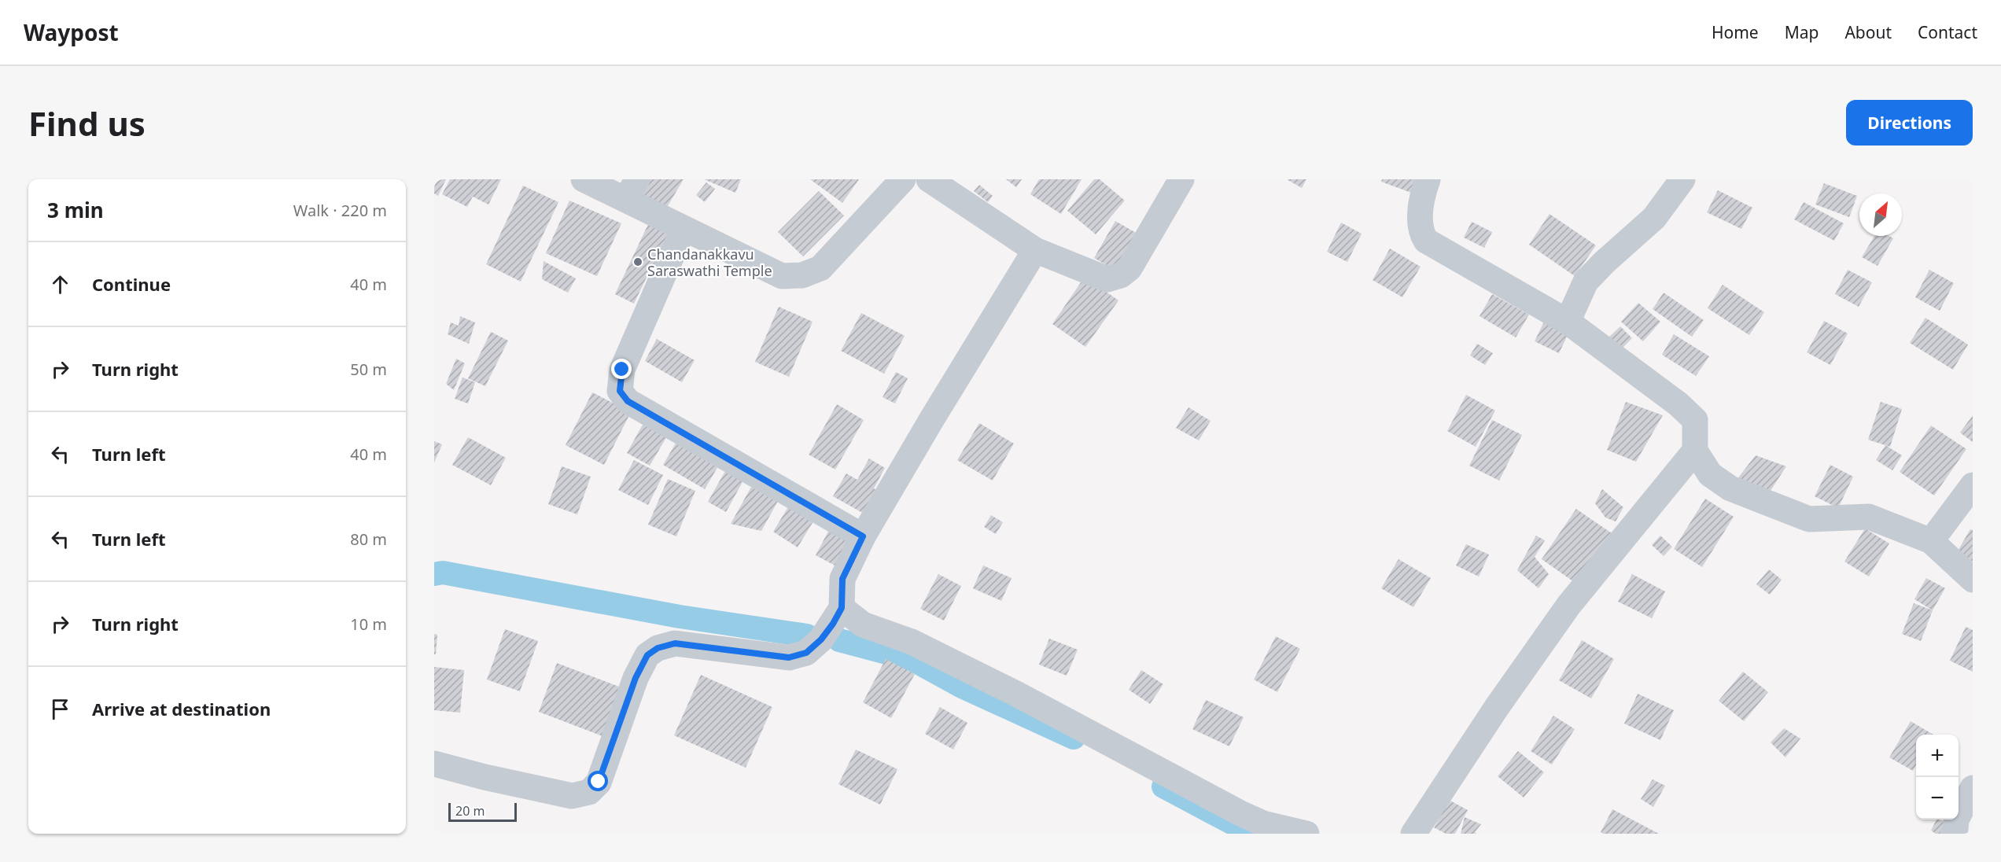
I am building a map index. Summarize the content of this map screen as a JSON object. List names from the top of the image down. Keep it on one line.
{"places":["Chandanakkavu Saraswathi Temple"],"scale_bar":"20 m","north":"top right","page":{"header":"Waypost","nav":["Home","Map","About","Contact"],"buttons":"Directions","title":"Find us","heading":["3 min","Walk · 220 m"],"list":[["Continue","40 m"],["Turn right","50 m"],["Turn left","40 m"],["Turn left","80 m"],["Turn right","10 m"],"Arrive at destination"],"map_buttons":["+","−"],"scale":"20 m"}}
